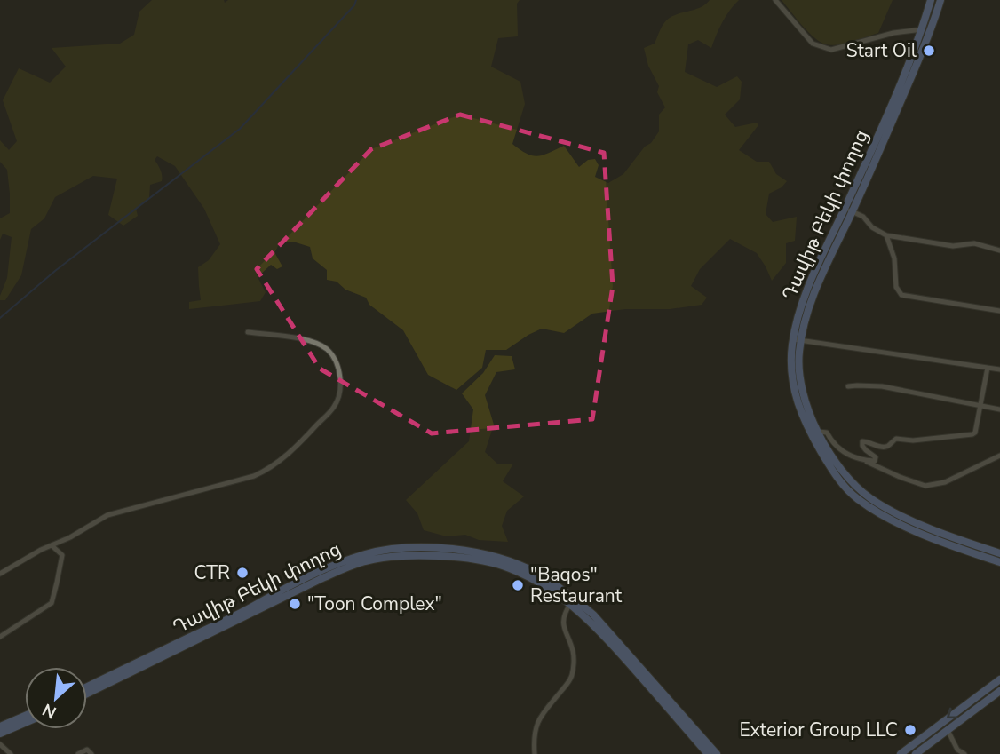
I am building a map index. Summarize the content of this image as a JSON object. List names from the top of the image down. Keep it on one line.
{"streets":{"main road":["Դավիթ Բեկի փողոց"]},"places":["Start Oil","CTR","\"Baqos\" Restaurant","\"Toon Complex\"","Exterior Group LLC"],"north":"bottom left"}
